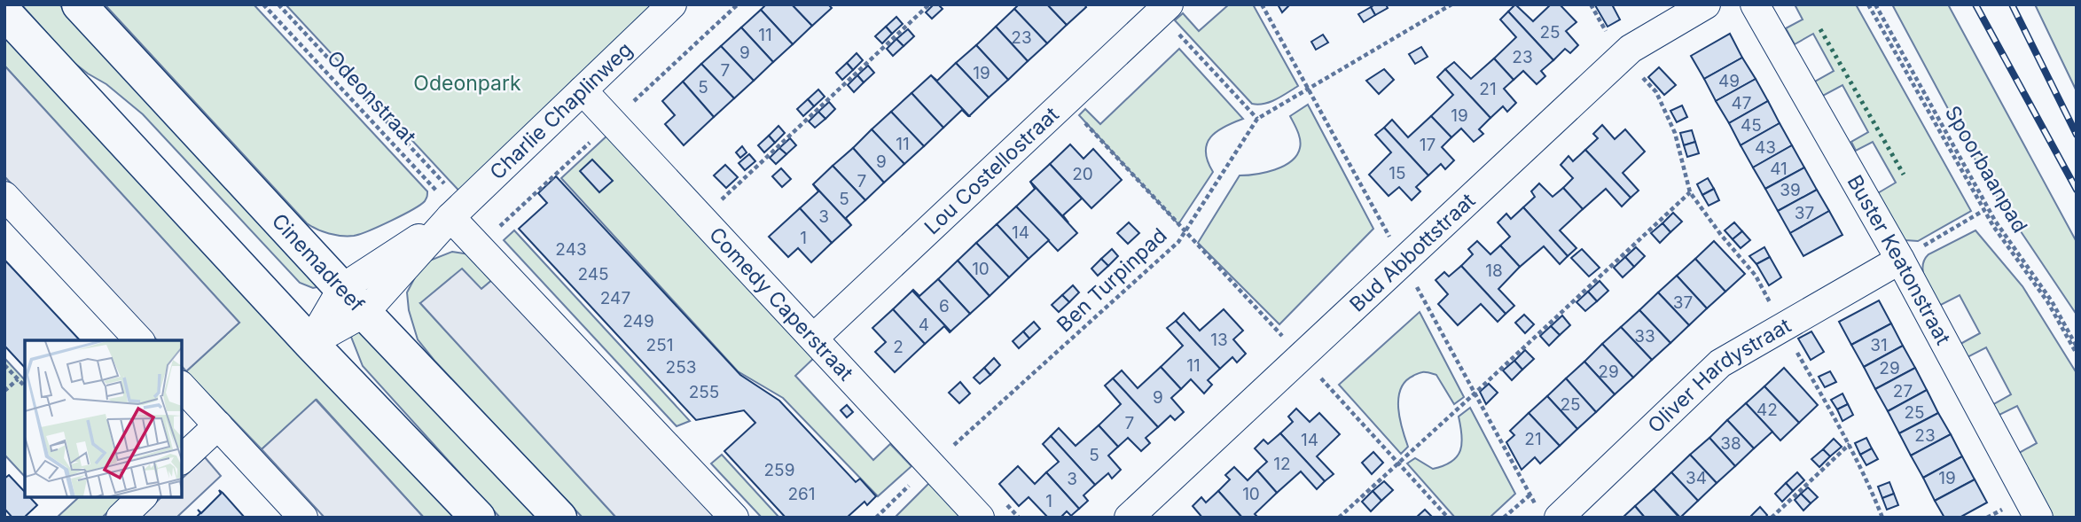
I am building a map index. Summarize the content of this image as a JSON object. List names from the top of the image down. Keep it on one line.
{"streets":{"main road":["Cinemadreef"],"street":["Charlie Chaplinweg","Lou Costellostraat","Bud Abbottstraat","Buster Keatonstraat","Comedy Caperstraat","Oliver Hardystraat"],"path":["Odeonstraat","Spoorbaanpad","Ben Turpinpad"]},"crossings":[["Odeonstraat","Charlie Chaplinweg"],["Charlie Chaplinweg","Cinemadreef"],["Charlie Chaplinweg","Comedy Caperstraat"],["Lou Costellostraat","Comedy Caperstraat"],["Buster Keatonstraat","Oliver Hardystraat"],["Ben Turpinpad","Comedy Caperstraat"]],"parks":["Odeonpark"],"house_numbers":["25","11","23","9","23","7","19","49","5","21","47","19","45","11","17","43","9","41","15","20","7","39","5","37","3","14","1","243","10","18","245","247","37","6","249","4","33","13","251","31","2","11","253","29","29","27","255","9","25","42","25","7","23","21","14","38","5","12","259","34","19","3","261","10","1"]}
